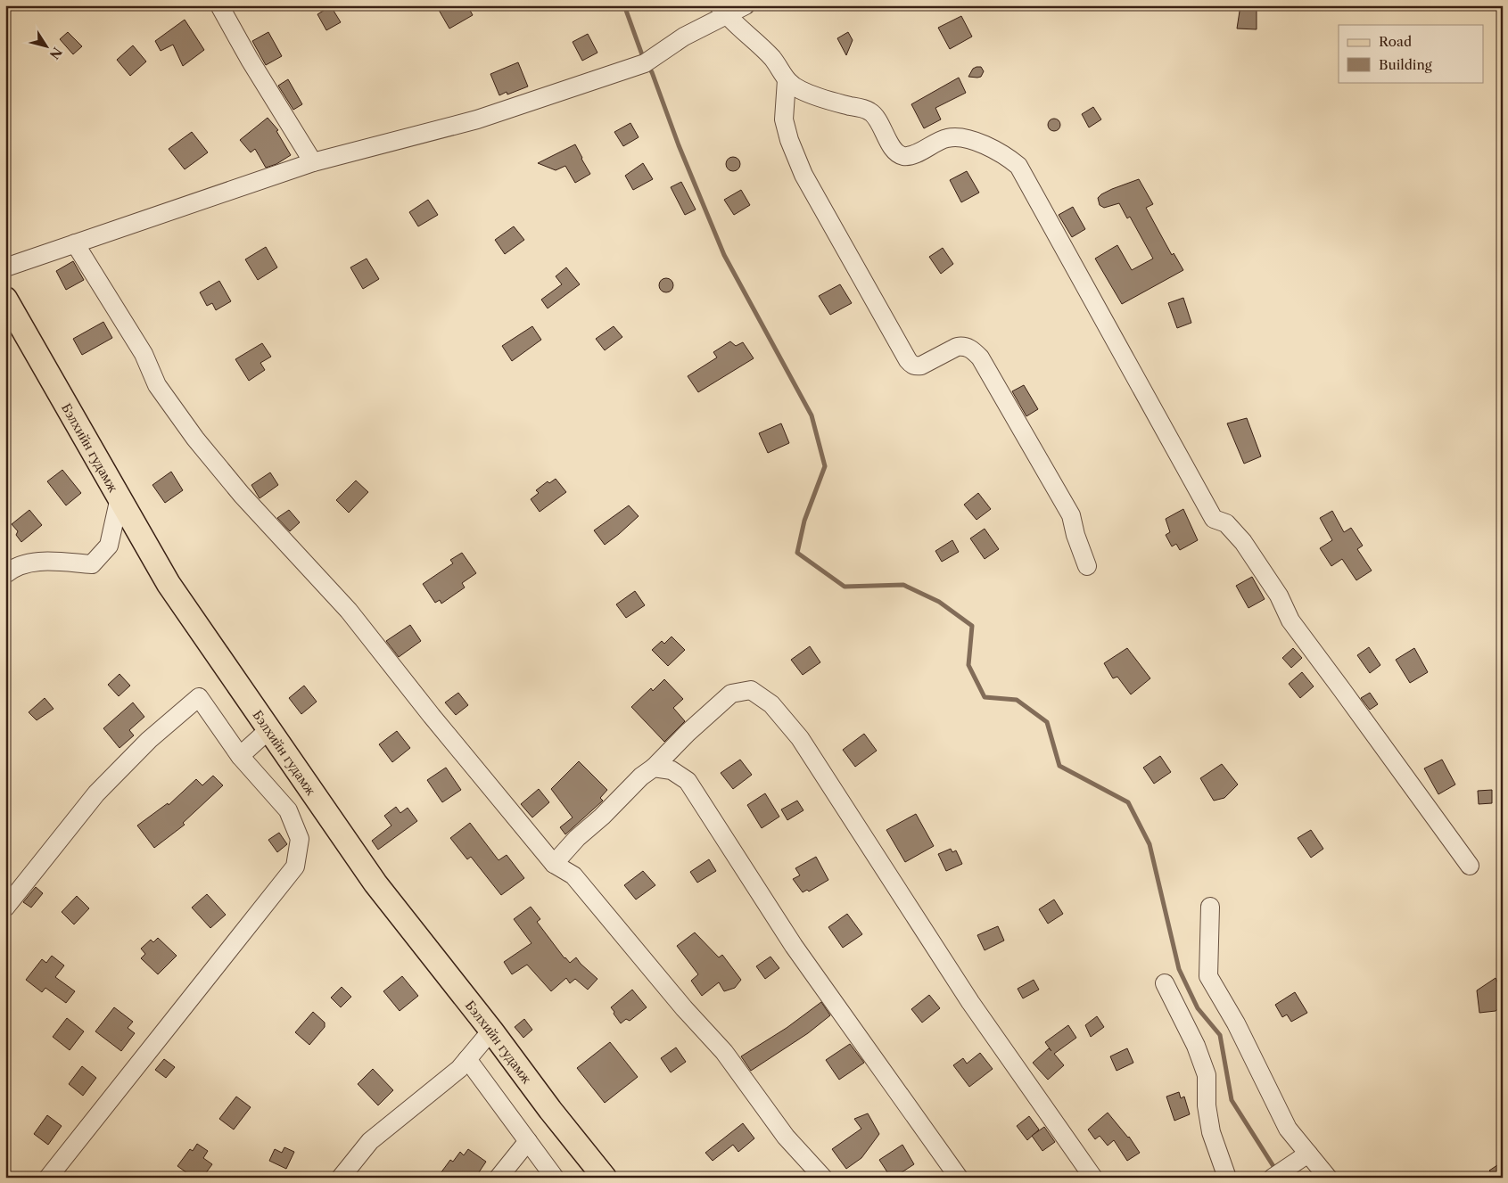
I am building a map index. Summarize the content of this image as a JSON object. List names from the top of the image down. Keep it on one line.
{"streets":{"main road":["Бэлхийн гудамж"]},"legend":["Road","Building"],"north":"bottom right"}
